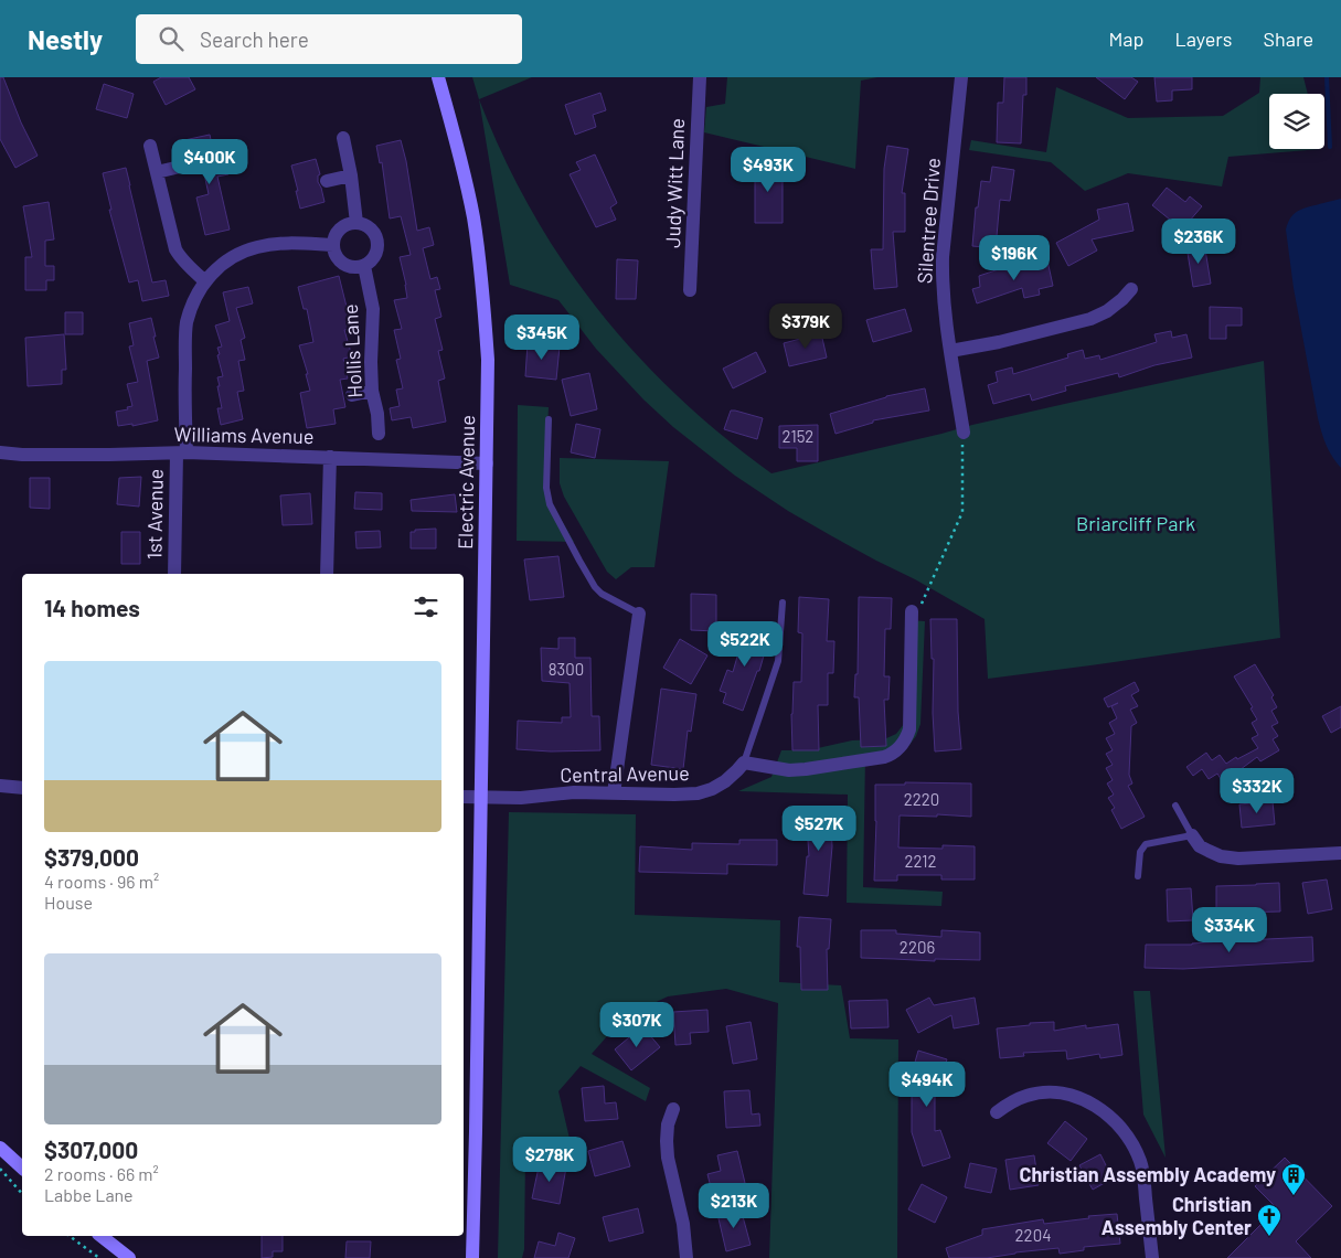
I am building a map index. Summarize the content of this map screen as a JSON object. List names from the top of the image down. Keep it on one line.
{"streets":{"street":["Judy Witt Lane","Silentree Drive","Hollis Lane","Williams Avenue","Electric Avenue","1st Avenue","Central Avenue"]},"crossings":[["Williams Avenue","Electric Avenue"],["Williams Avenue","1st Avenue"],["Electric Avenue","Central Avenue"]],"parks":["Briarcliff Park"],"places":{"building":["Christian Assembly Academy"],"church":["Christian Assembly Center"]},"house_numbers":["2152","8300","2220","2212","2206","2204"],"page":{"header":"Nestly","search":"Search here","nav":["Map","Layers","Share"],"price":["$400K","$493K","$236K","$196K","$379K","$345K","$522K","$332K","$527K","$334K","$307K","$494K","$278K","$213K"],"heading":"14 homes","list":[{"name":"$379,000","note":"4 rooms · 96 m² · House"},{"name":"$307,000","note":"2 rooms · 66 m² · Labbe Lane"}]}}
